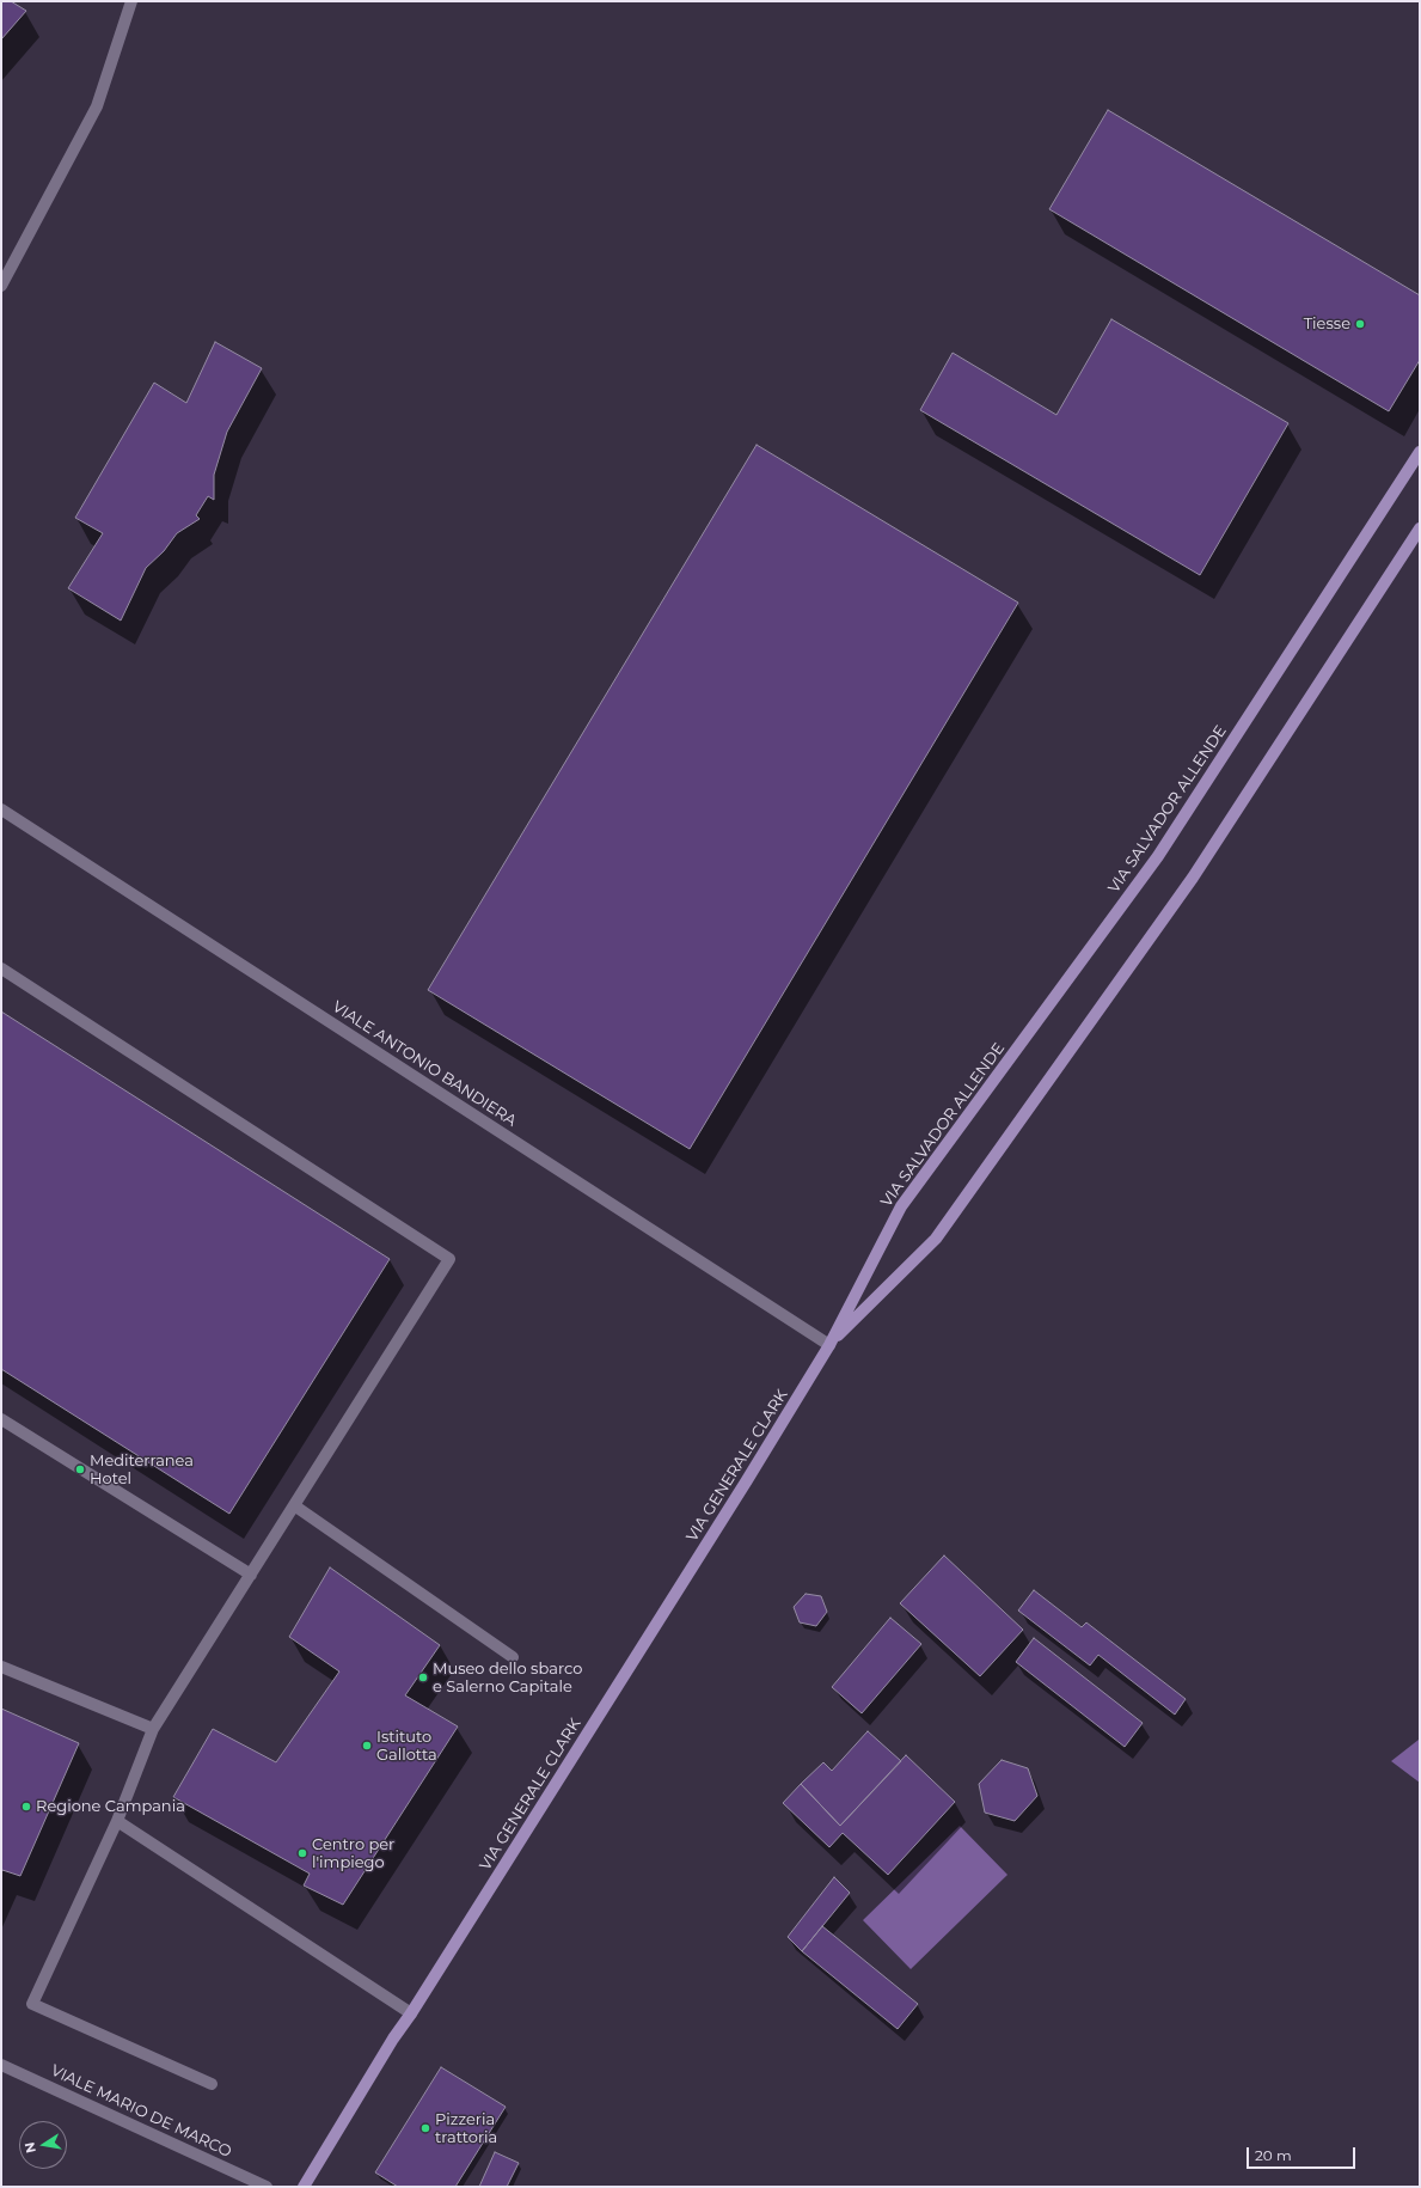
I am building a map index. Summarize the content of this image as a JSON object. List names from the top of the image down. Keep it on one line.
{"streets":{"main road":["VIA SALVADOR ALLENDE","VIA GENERALE CLARK"],"street":["VIALE ANTONIO BANDIERA","VIALE MARIO DE MARCO"]},"crossings":[["VIA SALVADOR ALLENDE","VIALE ANTONIO BANDIERA"],["VIA SALVADOR ALLENDE","VIA GENERALE CLARK"],["VIALE ANTONIO BANDIERA","VIA GENERALE CLARK"]],"places":["Tiesse","Mediterranea Hotel","Museo dello sbarco e Salerno Capitale","Istituto Gallotta","Regione Campania","Centro per l'impiego","Pizzeria trattoria"],"scale_bar":"20 m","north":"left"}
